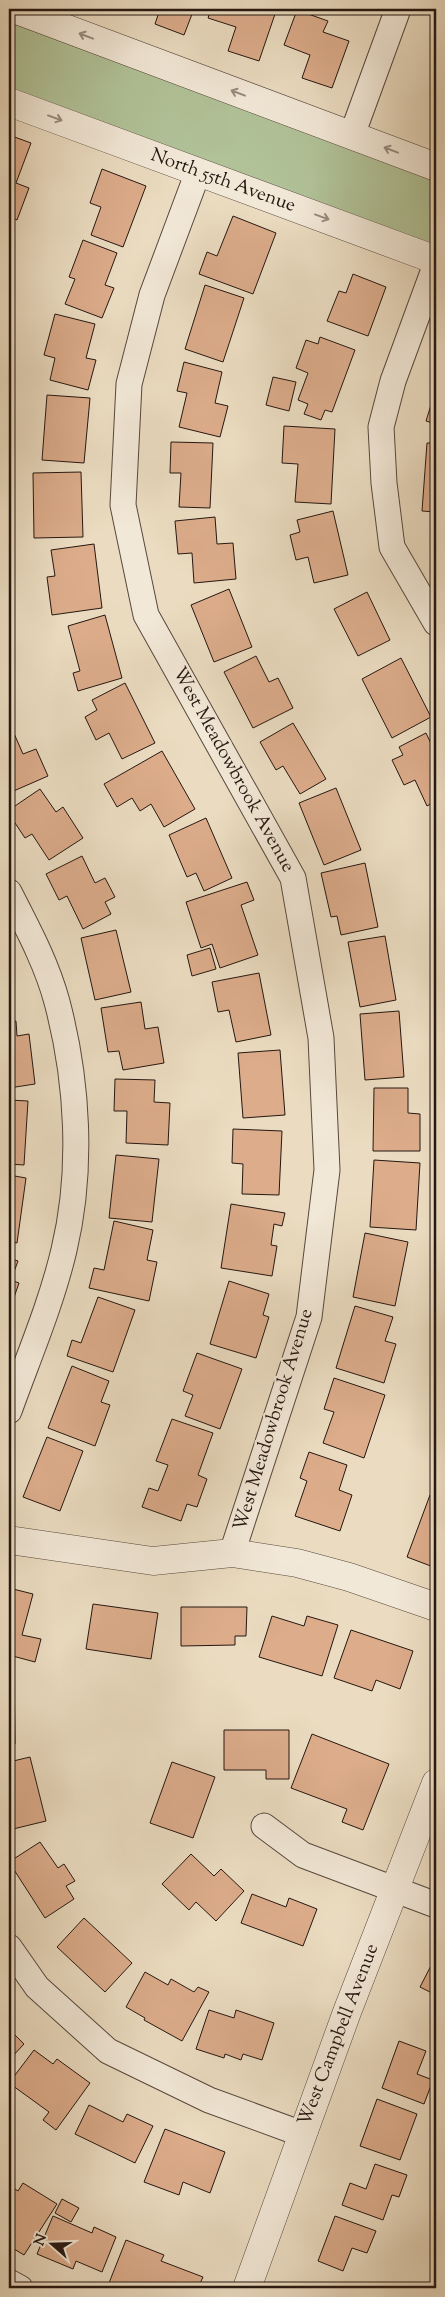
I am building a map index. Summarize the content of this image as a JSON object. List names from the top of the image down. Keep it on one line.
{"streets":{"street":["North 55th Avenue","West Meadowbrook Avenue","West Campbell Avenue"]},"crossings":[["North 55th Avenue","West Meadowbrook Avenue"]],"north":"left"}
